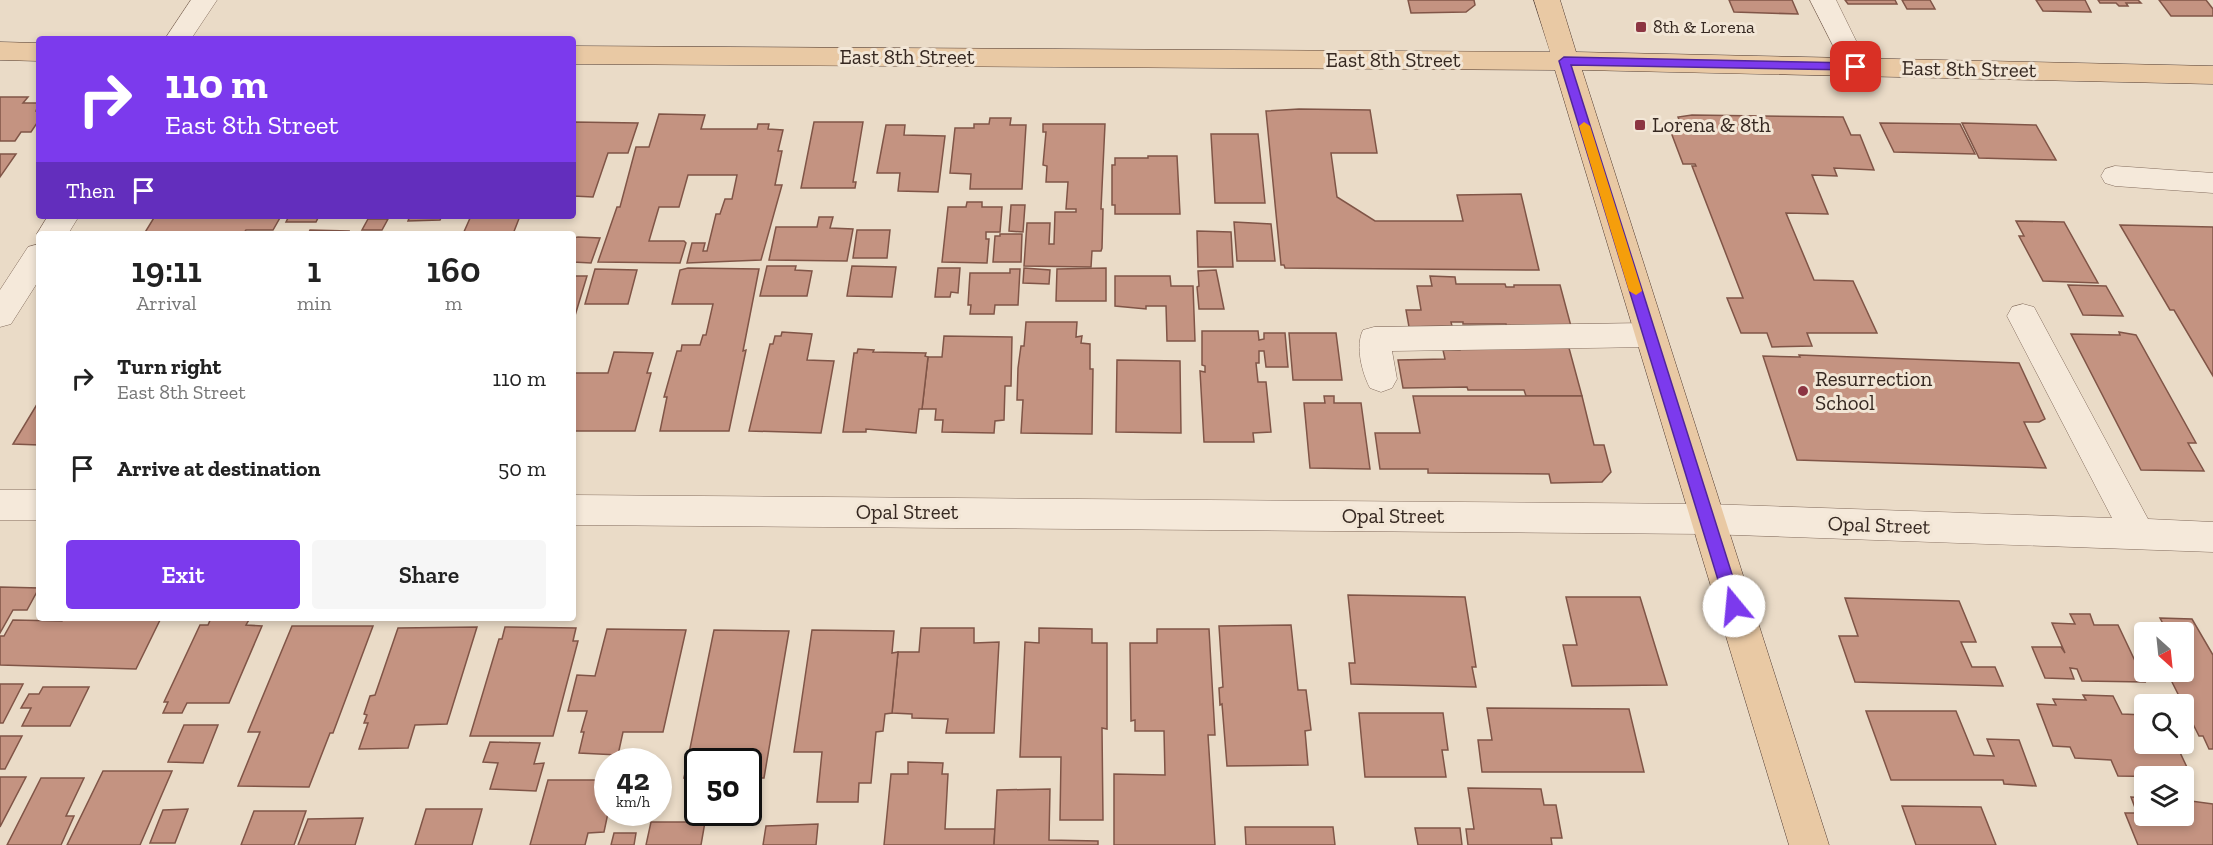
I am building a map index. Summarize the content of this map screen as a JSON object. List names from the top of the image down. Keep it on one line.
{"streets":{"main road":["East 8th Street"],"street":["Opal Street"]},"places":{"transit":["8th & Lorena","Lorena & 8th"],"other":["Resurrection School"]},"north":"bottom right","page":{"turn":["110 m","East 8th Street"],"then":"Then","eta":["19:11","Arrival","1","min","160","m"],"list":[{"name":"Turn right","note":"East 8th Street","value":"110 m"},{"name":"Arrive at destination","value":"50 m"}],"buttons":["Exit","Share"],"speed":"42 km/h","limit":"50"}}
